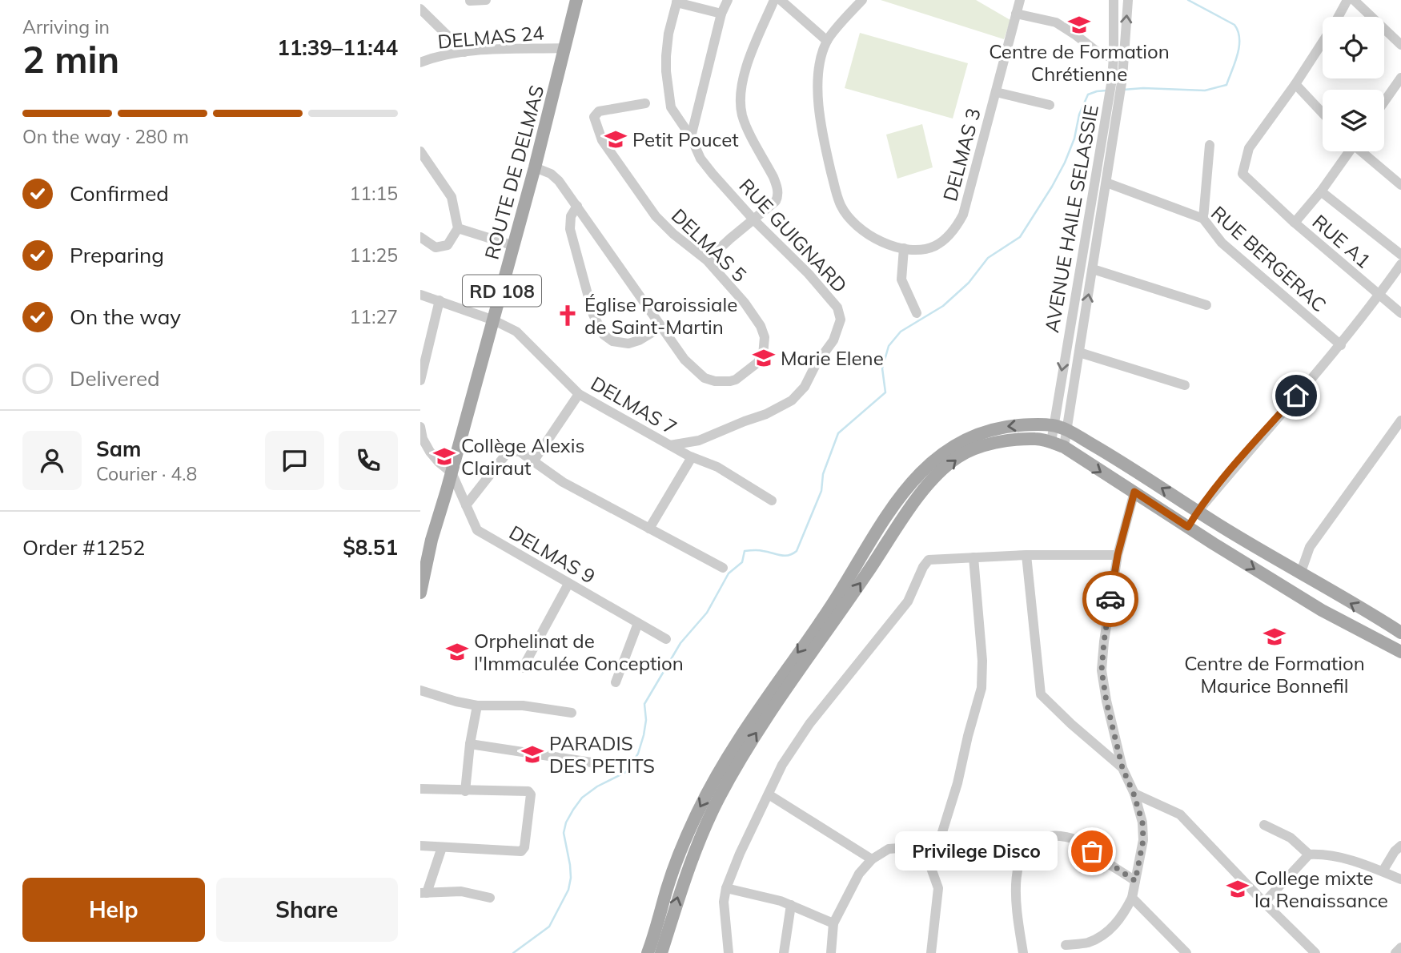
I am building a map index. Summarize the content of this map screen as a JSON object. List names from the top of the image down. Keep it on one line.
{"streets":{"main road":["ROUTE DE DELMAS","RD 108"],"street":["DELMAS 24","DELMAS 3","AVENUE HAILE SELASSIE","RUE GUIGNARD","RUE A1","DELMAS 5","RUE BERGERAC","DELMAS 7","DELMAS 9"]},"crossings":[["DELMAS 24","ROUTE DE DELMAS"],["ROUTE DE DELMAS","DELMAS 5"],["ROUTE DE DELMAS","DELMAS 7"],["ROUTE DE DELMAS","DELMAS 9"],["AVENUE HAILE SELASSIE","RUE BERGERAC"],["RUE GUIGNARD","DELMAS 7"]],"places":{"school or university":["Centre de Formation Chrétienne","Petit Poucet","Marie Elene","Collège Alexis Clairaut","Centre de Formation Maurice Bonnefil","Orphelinat de l'Immaculée Conception","PARADIS DES PETITS","College mixte la Renaissance"],"church":["Église Paroissiale de Saint-Martin"],"other":["Privilege Disco"]},"page":{"heading":["2 min","Arriving in","11:39–11:44"],"panel":["Sam","Courier · 4.8","Order #1252","$8.51"],"bar":"On the way · 280 m","list":[["Confirmed","11:15"],["Preparing","11:25"],["On the way","11:27"],"Delivered"],"bubble":"Privilege Disco","buttons":["Help","Share"]}}
